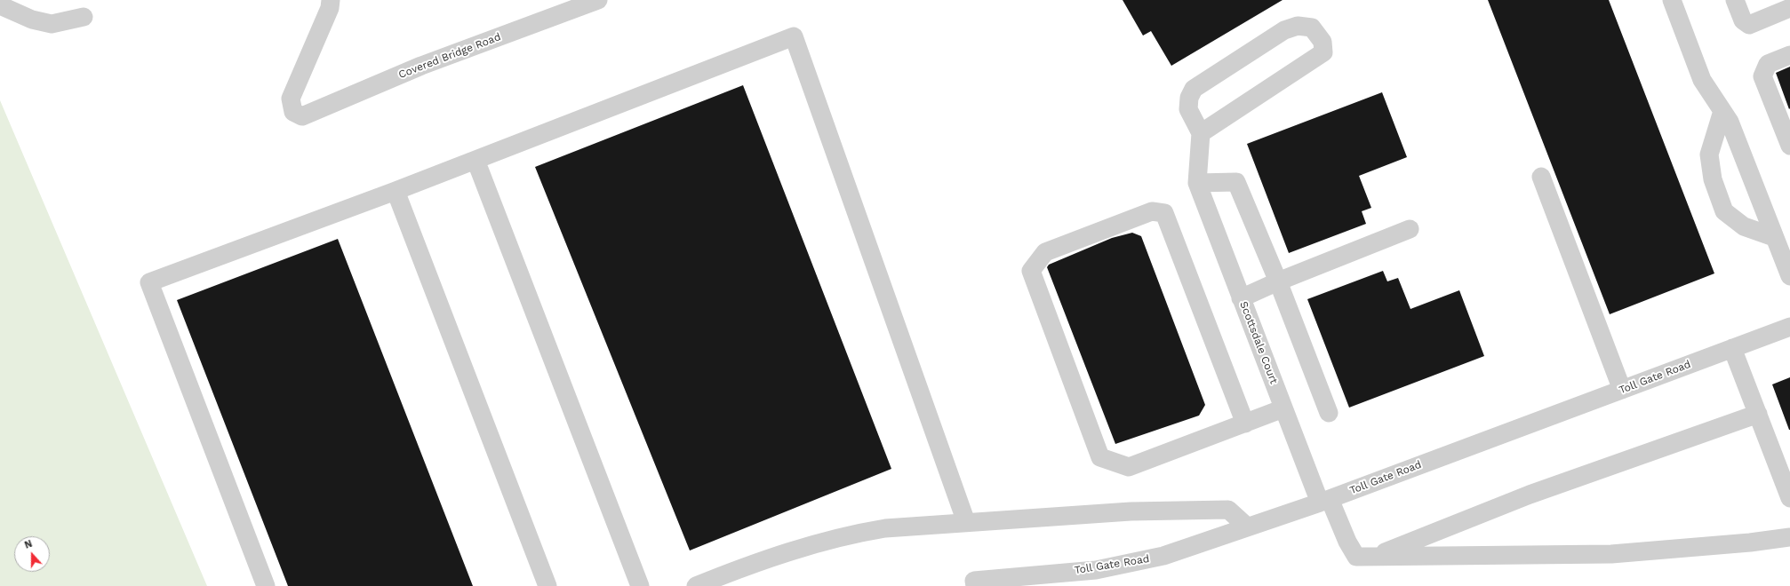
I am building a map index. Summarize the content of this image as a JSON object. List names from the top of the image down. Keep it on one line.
{"streets":{"street":["Covered Bridge Road","Scottsdale Court","Toll Gate Road"]},"crossings":[["Scottsdale Court","Toll Gate Road"]],"north":"top"}
